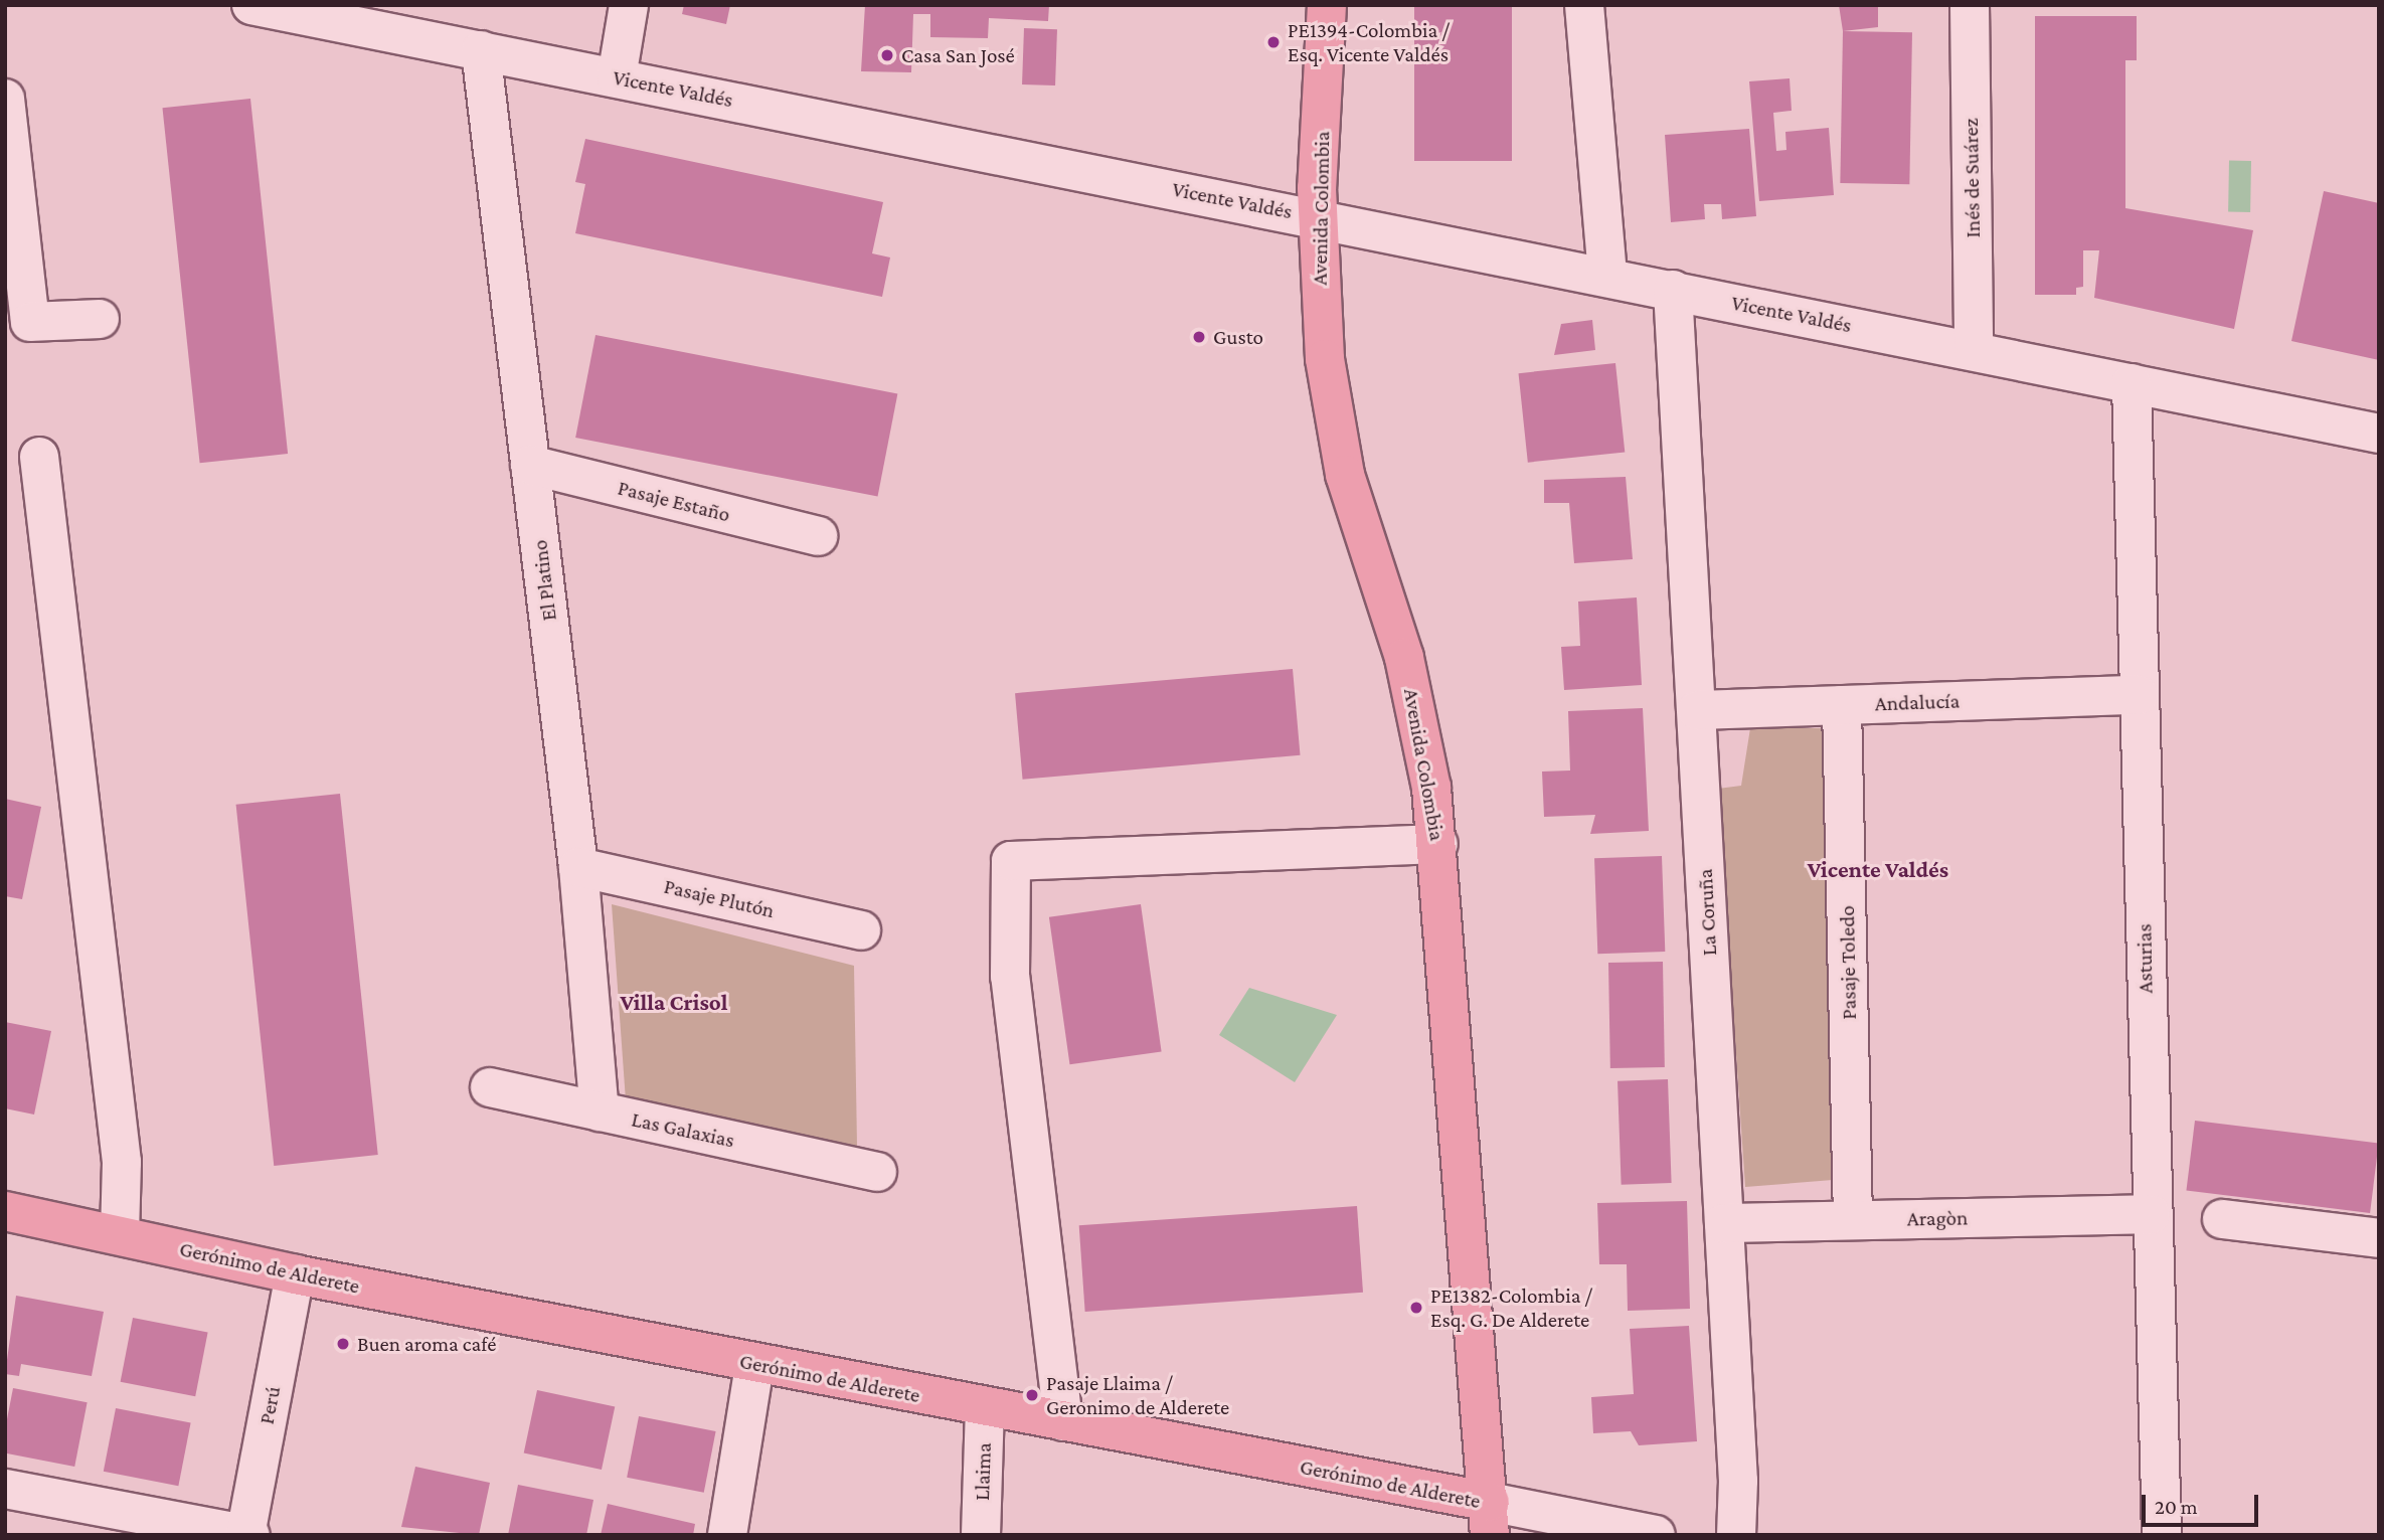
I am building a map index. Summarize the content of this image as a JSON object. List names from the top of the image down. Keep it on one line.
{"streets":{"main road":["Avenida Colombia","Gerónimo de Alderete"],"street":["Vicente Valdés","Inés de Suárez","Pasaje Estaño","El Platino","Andalucía","Pasaje Plutón","La Coruña","Asturias","Pasaje Toledo","Las Galaxias","Aragòn","Perú","Llaima"]},"crossings":[["Vicente Valdés","Inés de Suárez"],["Vicente Valdés","Avenida Colombia"],["Vicente Valdés","El Platino"],["Vicente Valdés","La Coruña"],["Vicente Valdés","Asturias"],["Avenida Colombia","Gerónimo de Alderete"],["Pasaje Estaño","El Platino"],["El Platino","Pasaje Plutón"],["El Platino","Las Galaxias"],["Andalucía","La Coruña"],["Andalucía","Asturias"],["Andalucía","Pasaje Toledo"],["La Coruña","Aragòn"],["Asturias","Aragòn"],["Pasaje Toledo","Aragòn"],["Gerónimo de Alderete","Perú"],["Gerónimo de Alderete","Llaima"]],"districts":["Vicente Valdés","Villa Crisol"],"places":["PE1394-Colombia / Esq. Vicente Valdés","Casa San José","Gusto","PE1382-Colombia / Esq. G. De Alderete","Buen aroma café","Pasaje Llaima / Geronimo de Alderete"],"scale_bar":"20 m"}
